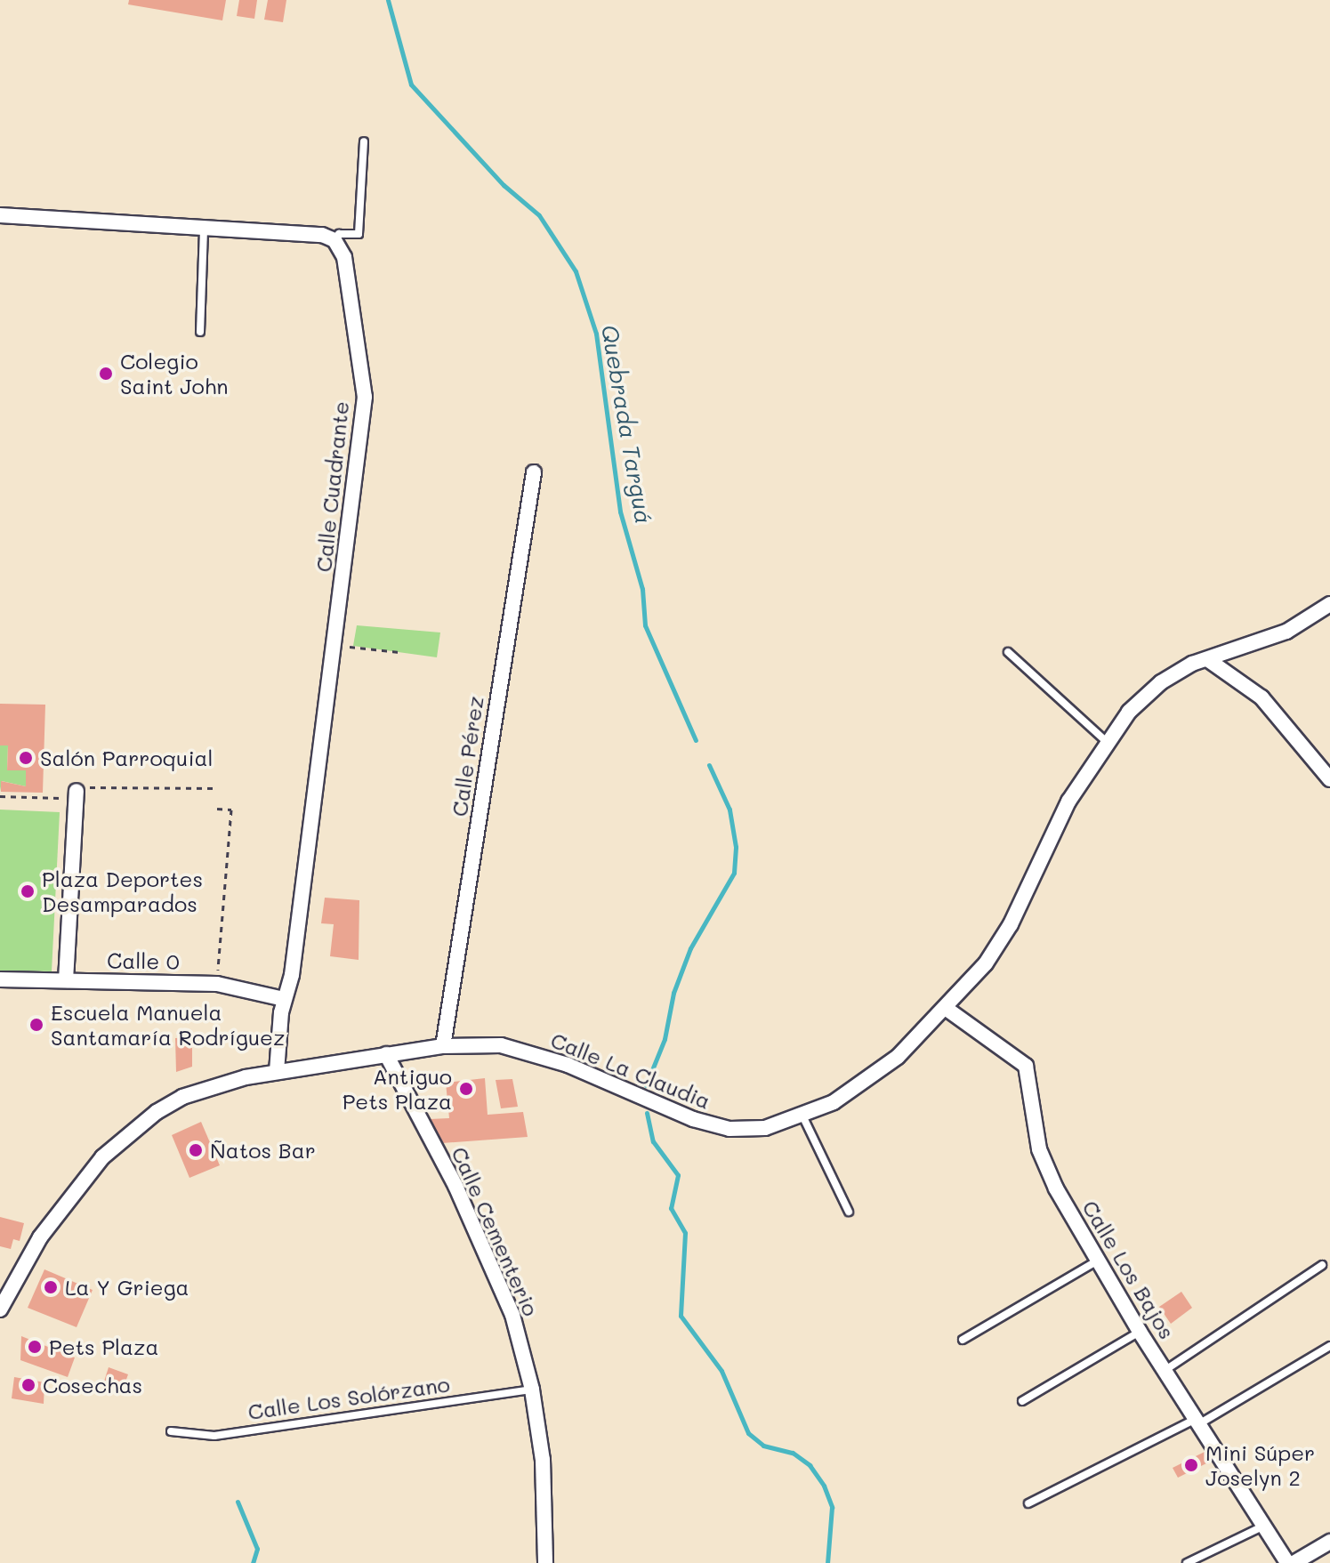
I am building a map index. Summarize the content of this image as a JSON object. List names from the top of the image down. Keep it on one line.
{"streets":{"street":["Calle Cuadrante","Calle Pérez","Calle 0","Calle La Claudia","Calle Cementerio","Calle Los Bajos"],"lane":["Calle Los Solórzano"]},"crossings":[["Calle Cuadrante","Calle 0"],["Calle Cuadrante","Calle La Claudia"],["Calle Pérez","Calle La Claudia"],["Calle La Claudia","Calle Cementerio"],["Calle La Claudia","Calle Los Bajos"],["Calle Cementerio","Calle Los Solórzano"]],"water":["Quebrada Targuá"],"places":["Colegio Saint John","Salón Parroquial","Plaza Deportes Desamparados","Escuela Manuela Santamaría Rodríguez","Antiguo Pets Plaza","Ñatos Bar","La Y Griega","Pets Plaza","Cosechas","Mini Súper Joselyn 2"]}
